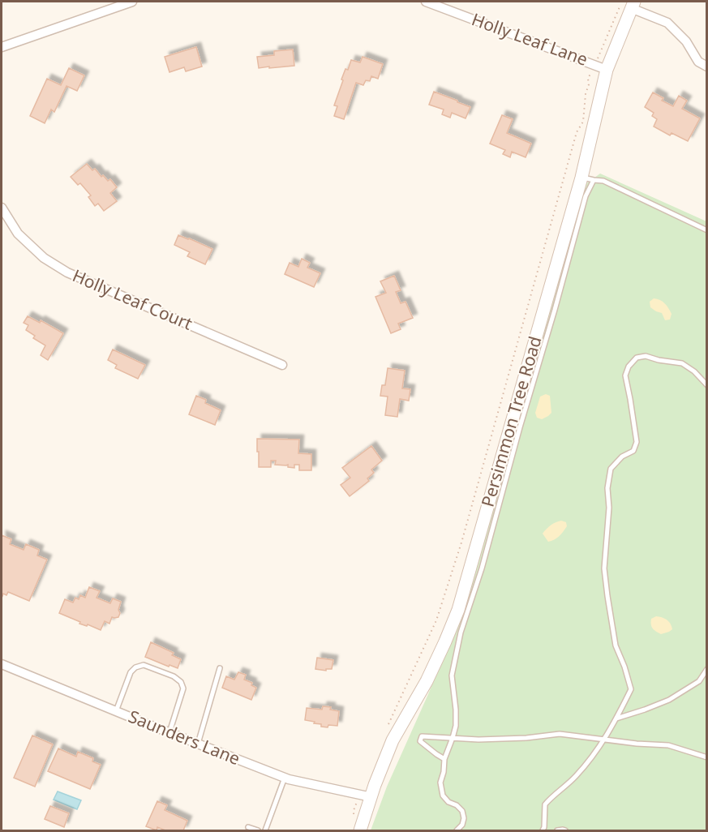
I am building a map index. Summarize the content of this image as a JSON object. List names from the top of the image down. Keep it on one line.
{"streets":{"main road":["Persimmon Tree Road"],"street":["Holly Leaf Lane","Holly Leaf Court","Saunders Lane"]},"crossings":[["Holly Leaf Lane","Persimmon Tree Road"],["Persimmon Tree Road","Saunders Lane"]]}
